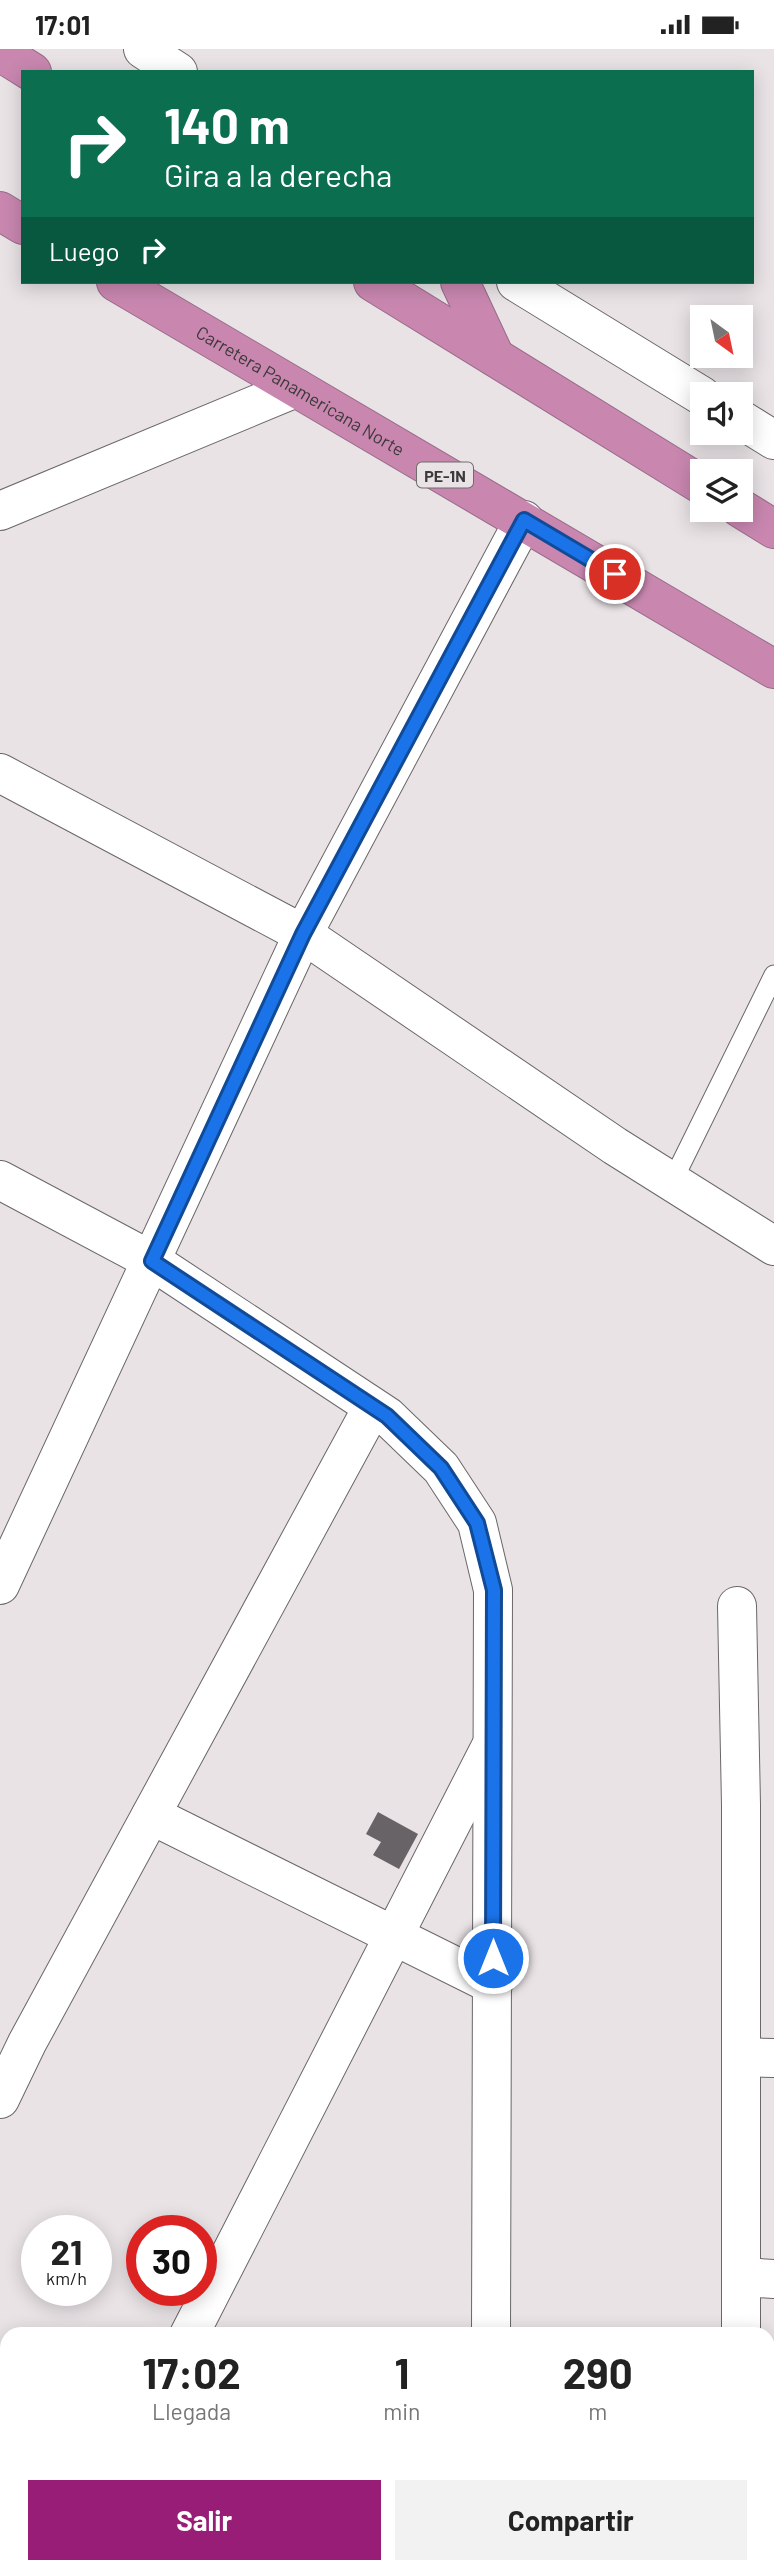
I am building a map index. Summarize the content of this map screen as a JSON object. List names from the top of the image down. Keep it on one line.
{"streets":{"highway":["Carretera Panamericana Norte","PE-1N"]},"north":"bottom right","page":{"status":"17:01","turn":["140 m","Gira a la derecha"],"then":"Luego","speed":"21 km/h","limit":"30","eta":["17:02","Llegada","1","min","290","m"],"buttons":["Salir","Compartir"]}}
